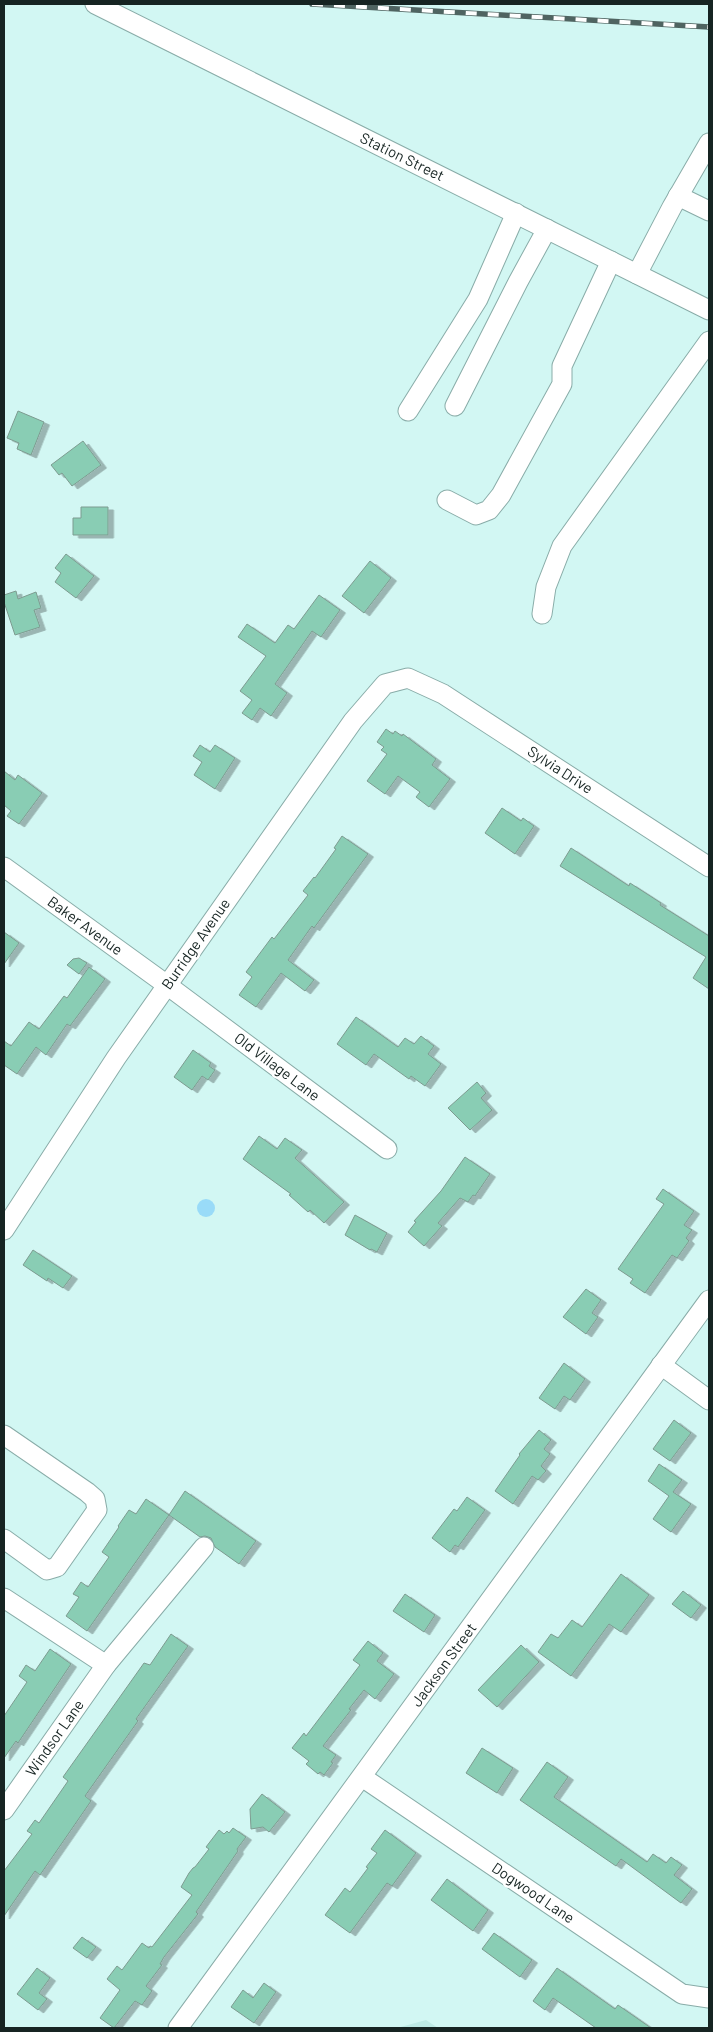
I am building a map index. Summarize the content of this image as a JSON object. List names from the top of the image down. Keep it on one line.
{"streets":{"street":["Station Street","Sylvia Drive","Baker Avenue","Burridge Avenue","Old Village Lane","Jackson Street","Windsor Lane","Dogwood Lane"]},"crossings":[["Sylvia Drive","Burridge Avenue"],["Baker Avenue","Burridge Avenue"],["Baker Avenue","Old Village Lane"],["Burridge Avenue","Old Village Lane"],["Jackson Street","Dogwood Lane"]]}
